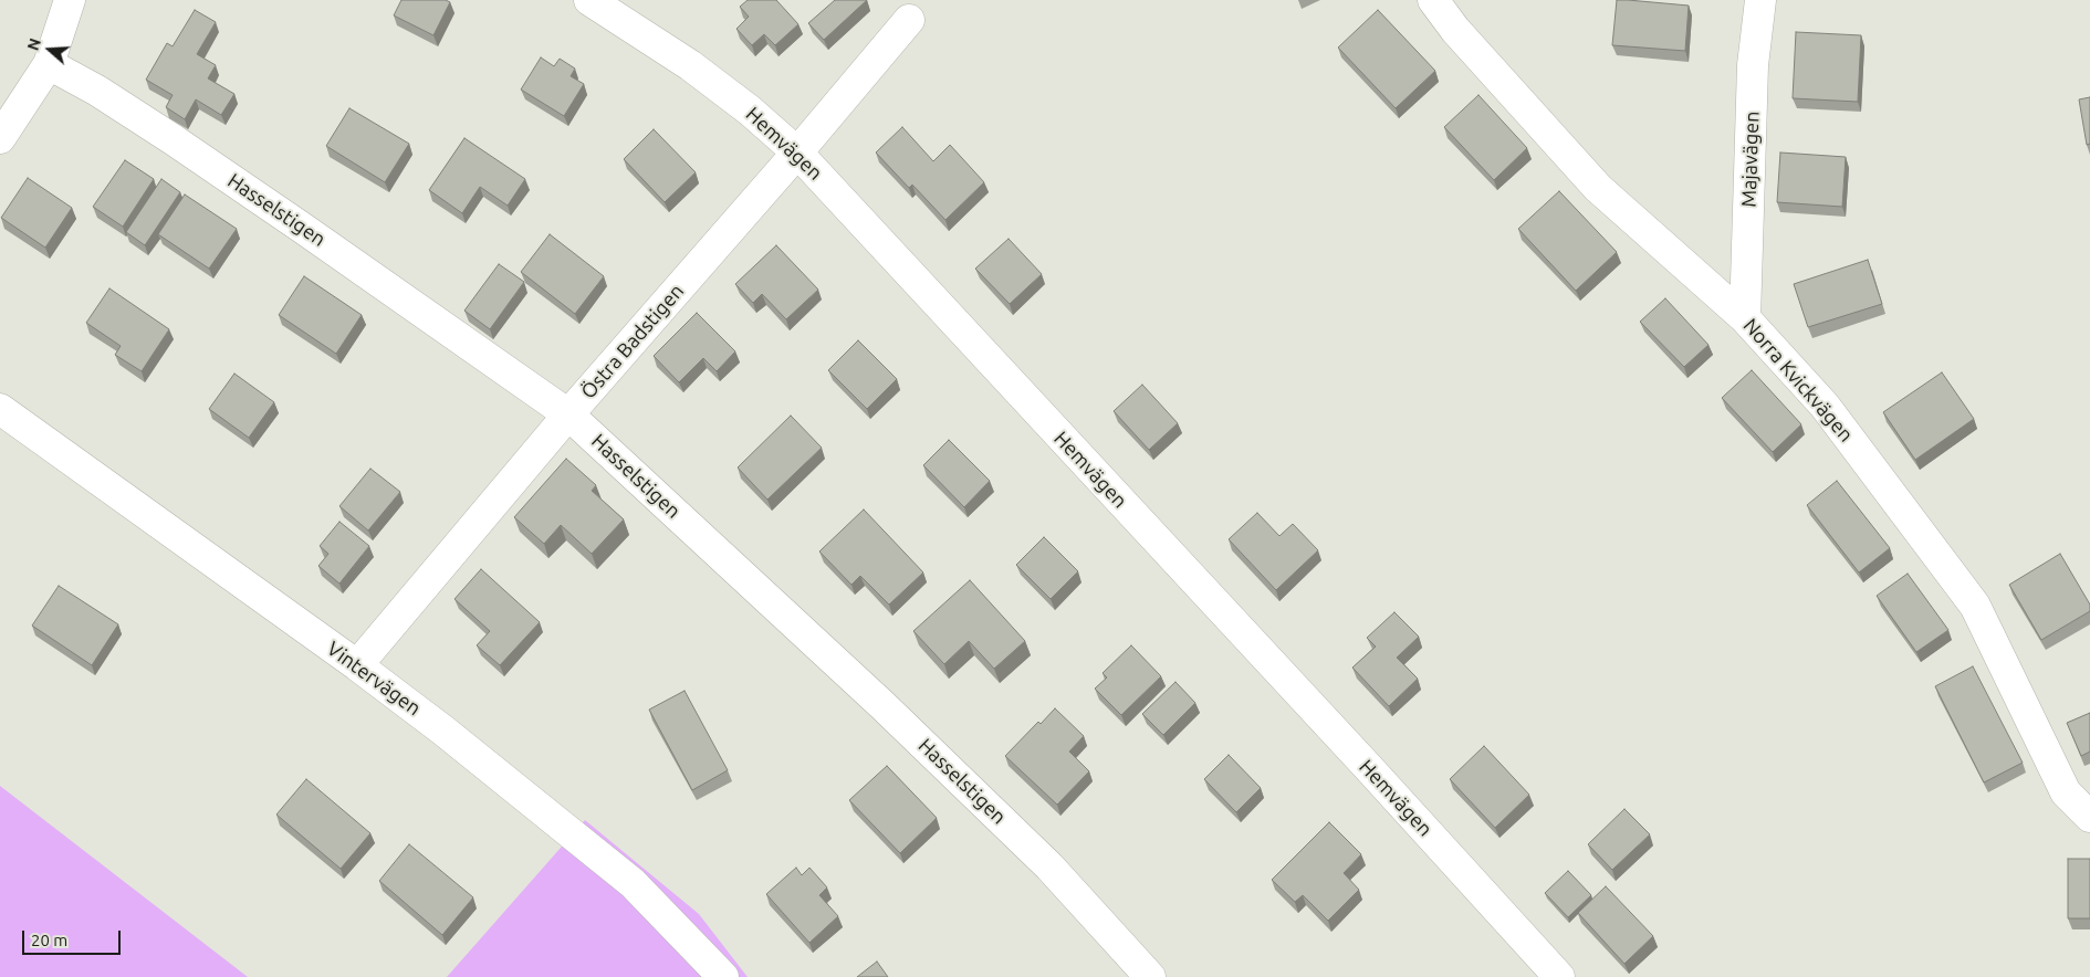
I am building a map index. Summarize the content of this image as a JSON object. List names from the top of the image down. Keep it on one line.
{"streets":{"street":["Hemvägen","Majavägen","Hasselstigen","Östra Badstigen","Norra Kvickvägen","Vintervägen"]},"crossings":[["Hemvägen","Östra Badstigen"],["Majavägen","Norra Kvickvägen"],["Hasselstigen","Östra Badstigen"],["Östra Badstigen","Vintervägen"]],"scale_bar":"20 m","north":"left"}
